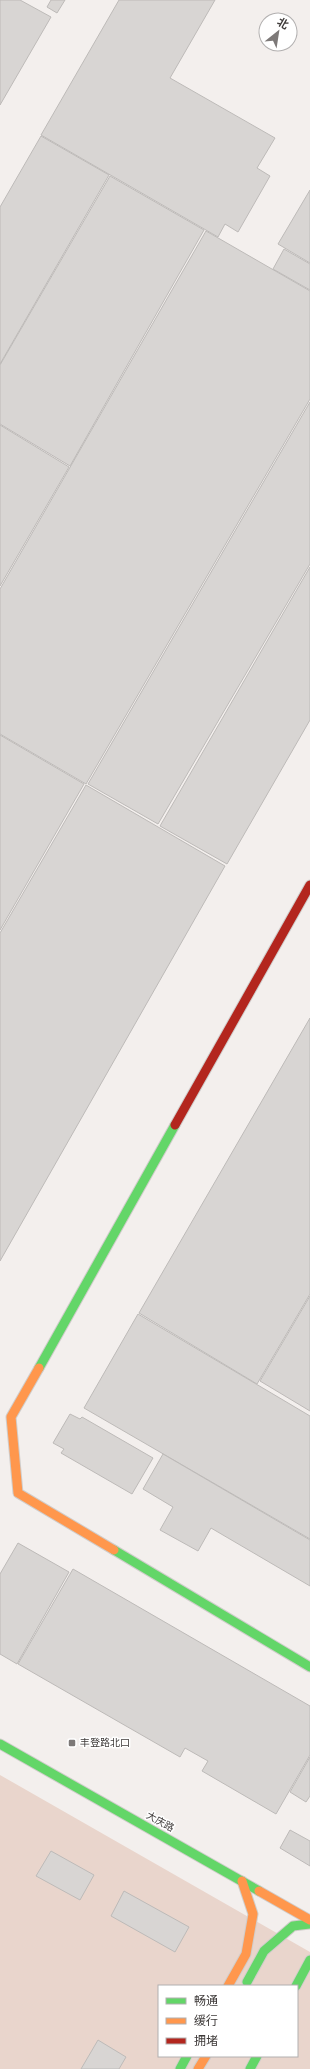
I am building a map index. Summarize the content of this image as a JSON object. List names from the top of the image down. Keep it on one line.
{"streets":{"street":["大庆路"]},"places":{"transit":["丰登路北口"]},"legend":["畅通","缓行","拥堵"],"north":"top right"}
